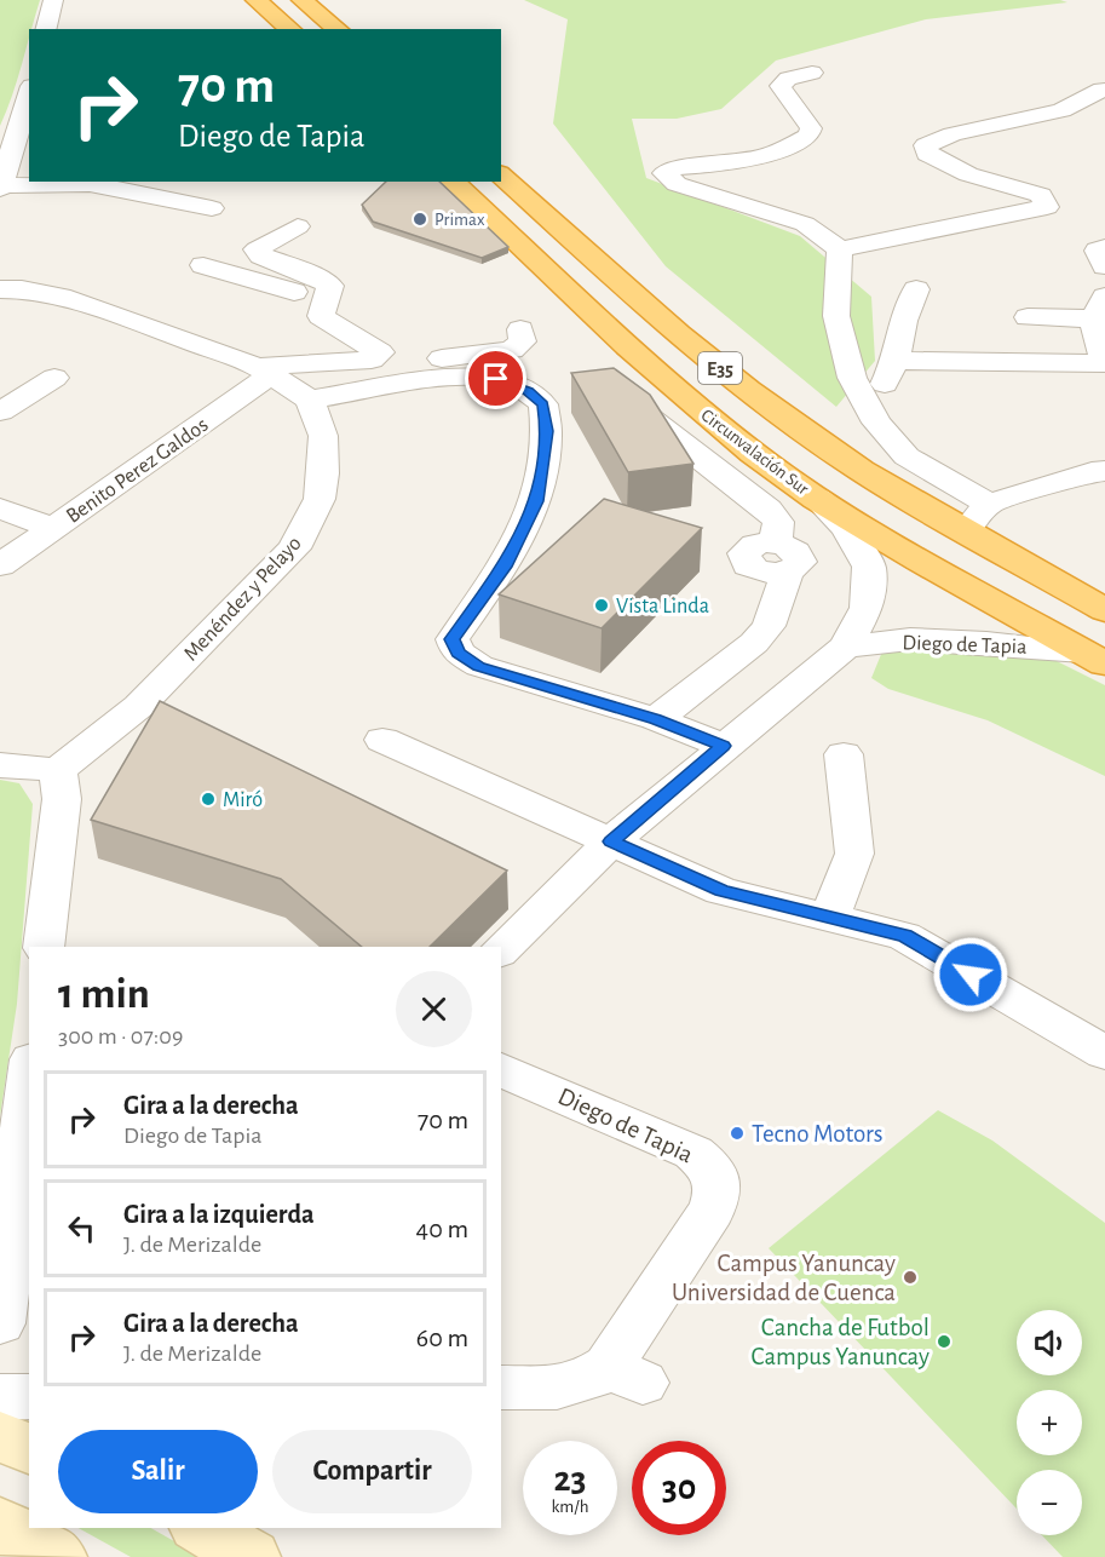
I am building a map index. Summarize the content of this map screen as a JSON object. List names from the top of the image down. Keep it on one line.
{"streets":{"highway":["E35","Circunvalación Sur"],"street":["Benito Perez Galdos","Menéndez y Pelayo","Diego de Tapia"]},"crossings":[["Circunvalación Sur","Diego de Tapia"]],"places":["Primax","Vista Linda","Miró","Tecno Motors","Campus Yanuncay Universidad de Cuenca","Cancha de Futbol Campus Yanuncay"],"page":{"turn":["70 m","Diego de Tapia"],"heading":["1 min","300 m · 07:09"],"list":[{"name":"Gira a la derecha","note":"Diego de Tapia","value":"70 m"},{"name":"Gira a la izquierda","note":"J. de Merizalde","value":"40 m"},{"name":"Gira a la derecha","note":"J. de Merizalde","value":"60 m"}],"map_buttons":["+","−"],"buttons":["Salir","Compartir"],"speed":"23 km/h","limit":"30"}}
